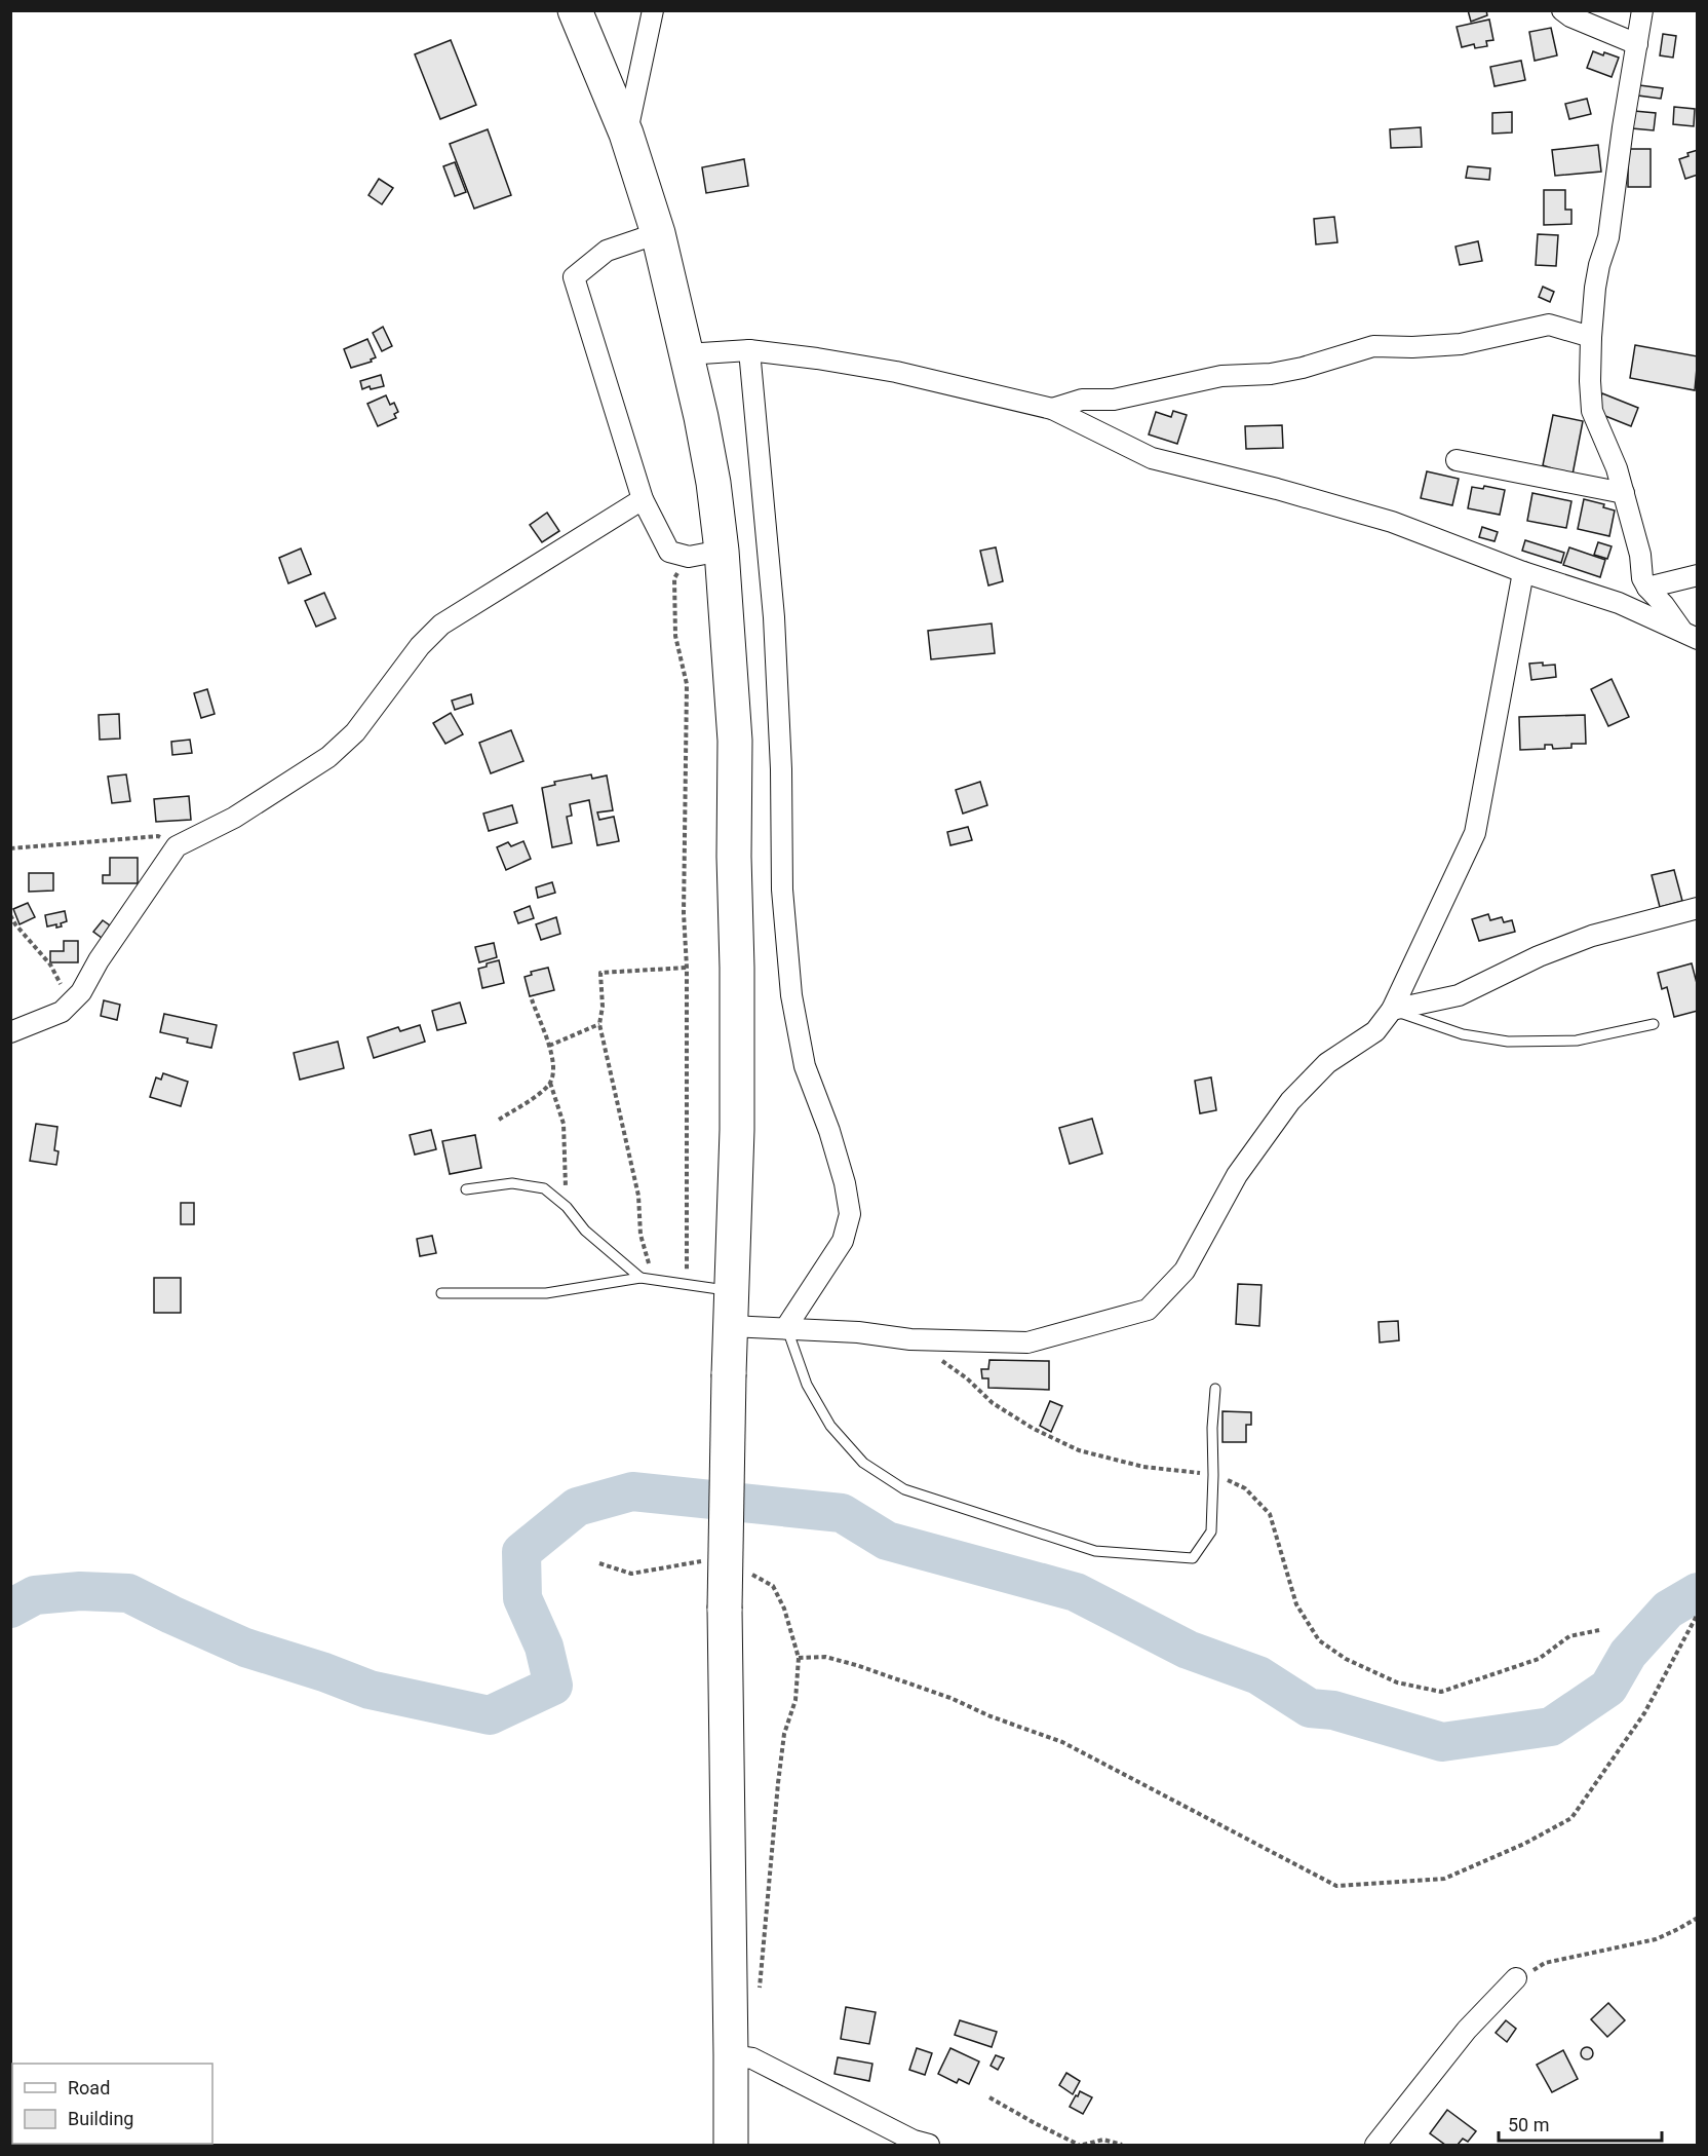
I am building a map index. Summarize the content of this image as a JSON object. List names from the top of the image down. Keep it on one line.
{"legend":["Road","Building"],"scale_bar":"50 m"}
